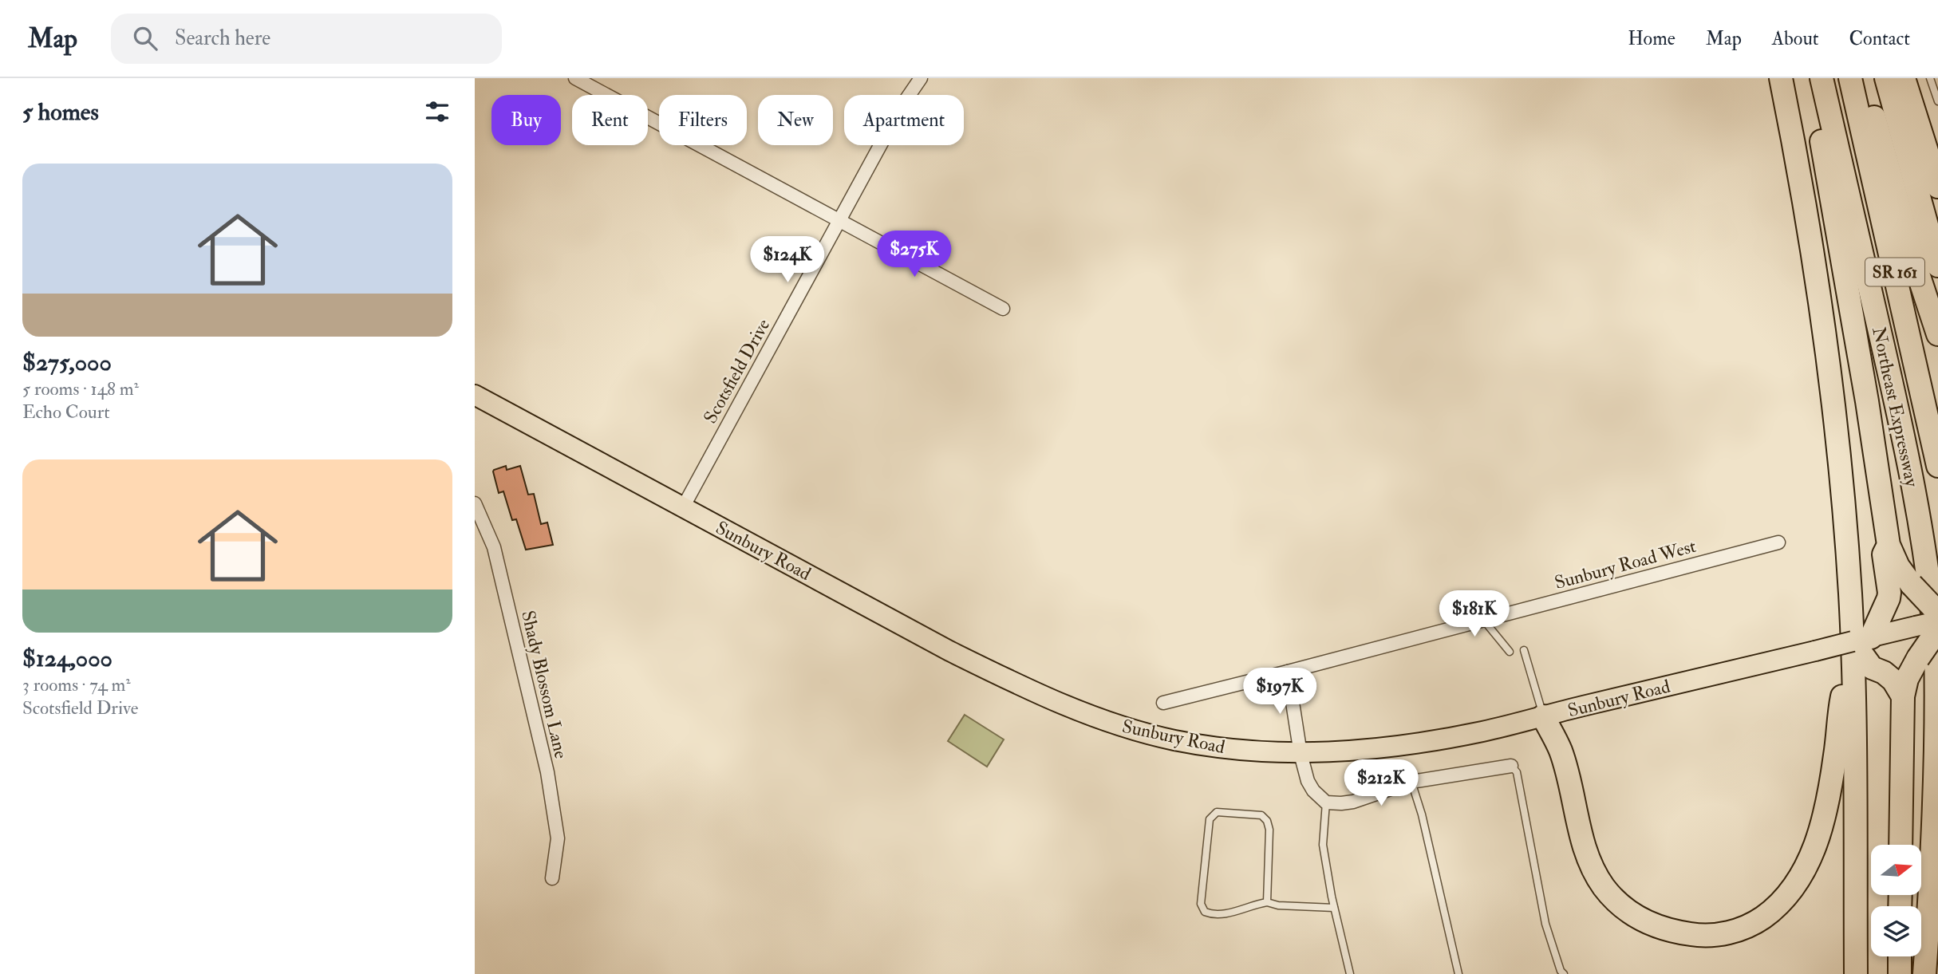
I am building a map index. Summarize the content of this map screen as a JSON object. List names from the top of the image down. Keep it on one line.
{"streets":{"highway":["SR 161","Northeast Expressway"],"main road":["Sunbury Road"],"street":["Scotsfield Drive","Sunbury Road West","Shady Blossom Lane"]},"crossings":[["Scotsfield Drive","Sunbury Road"]],"north":"right","page":{"header":"Map","search":"Search here","nav":["Home","Map","About","Contact"],"heading":"5 homes","chip":["Buy","Rent","Filters","New","Apartment"],"list":[{"name":"$275,000","note":"5 rooms · 148 m² · Echo Court"},{"name":"$124,000","note":"3 rooms · 74 m² · Scotsfield Drive"}],"price":["$275K","$124K","$181K","$197K","$212K"]}}
